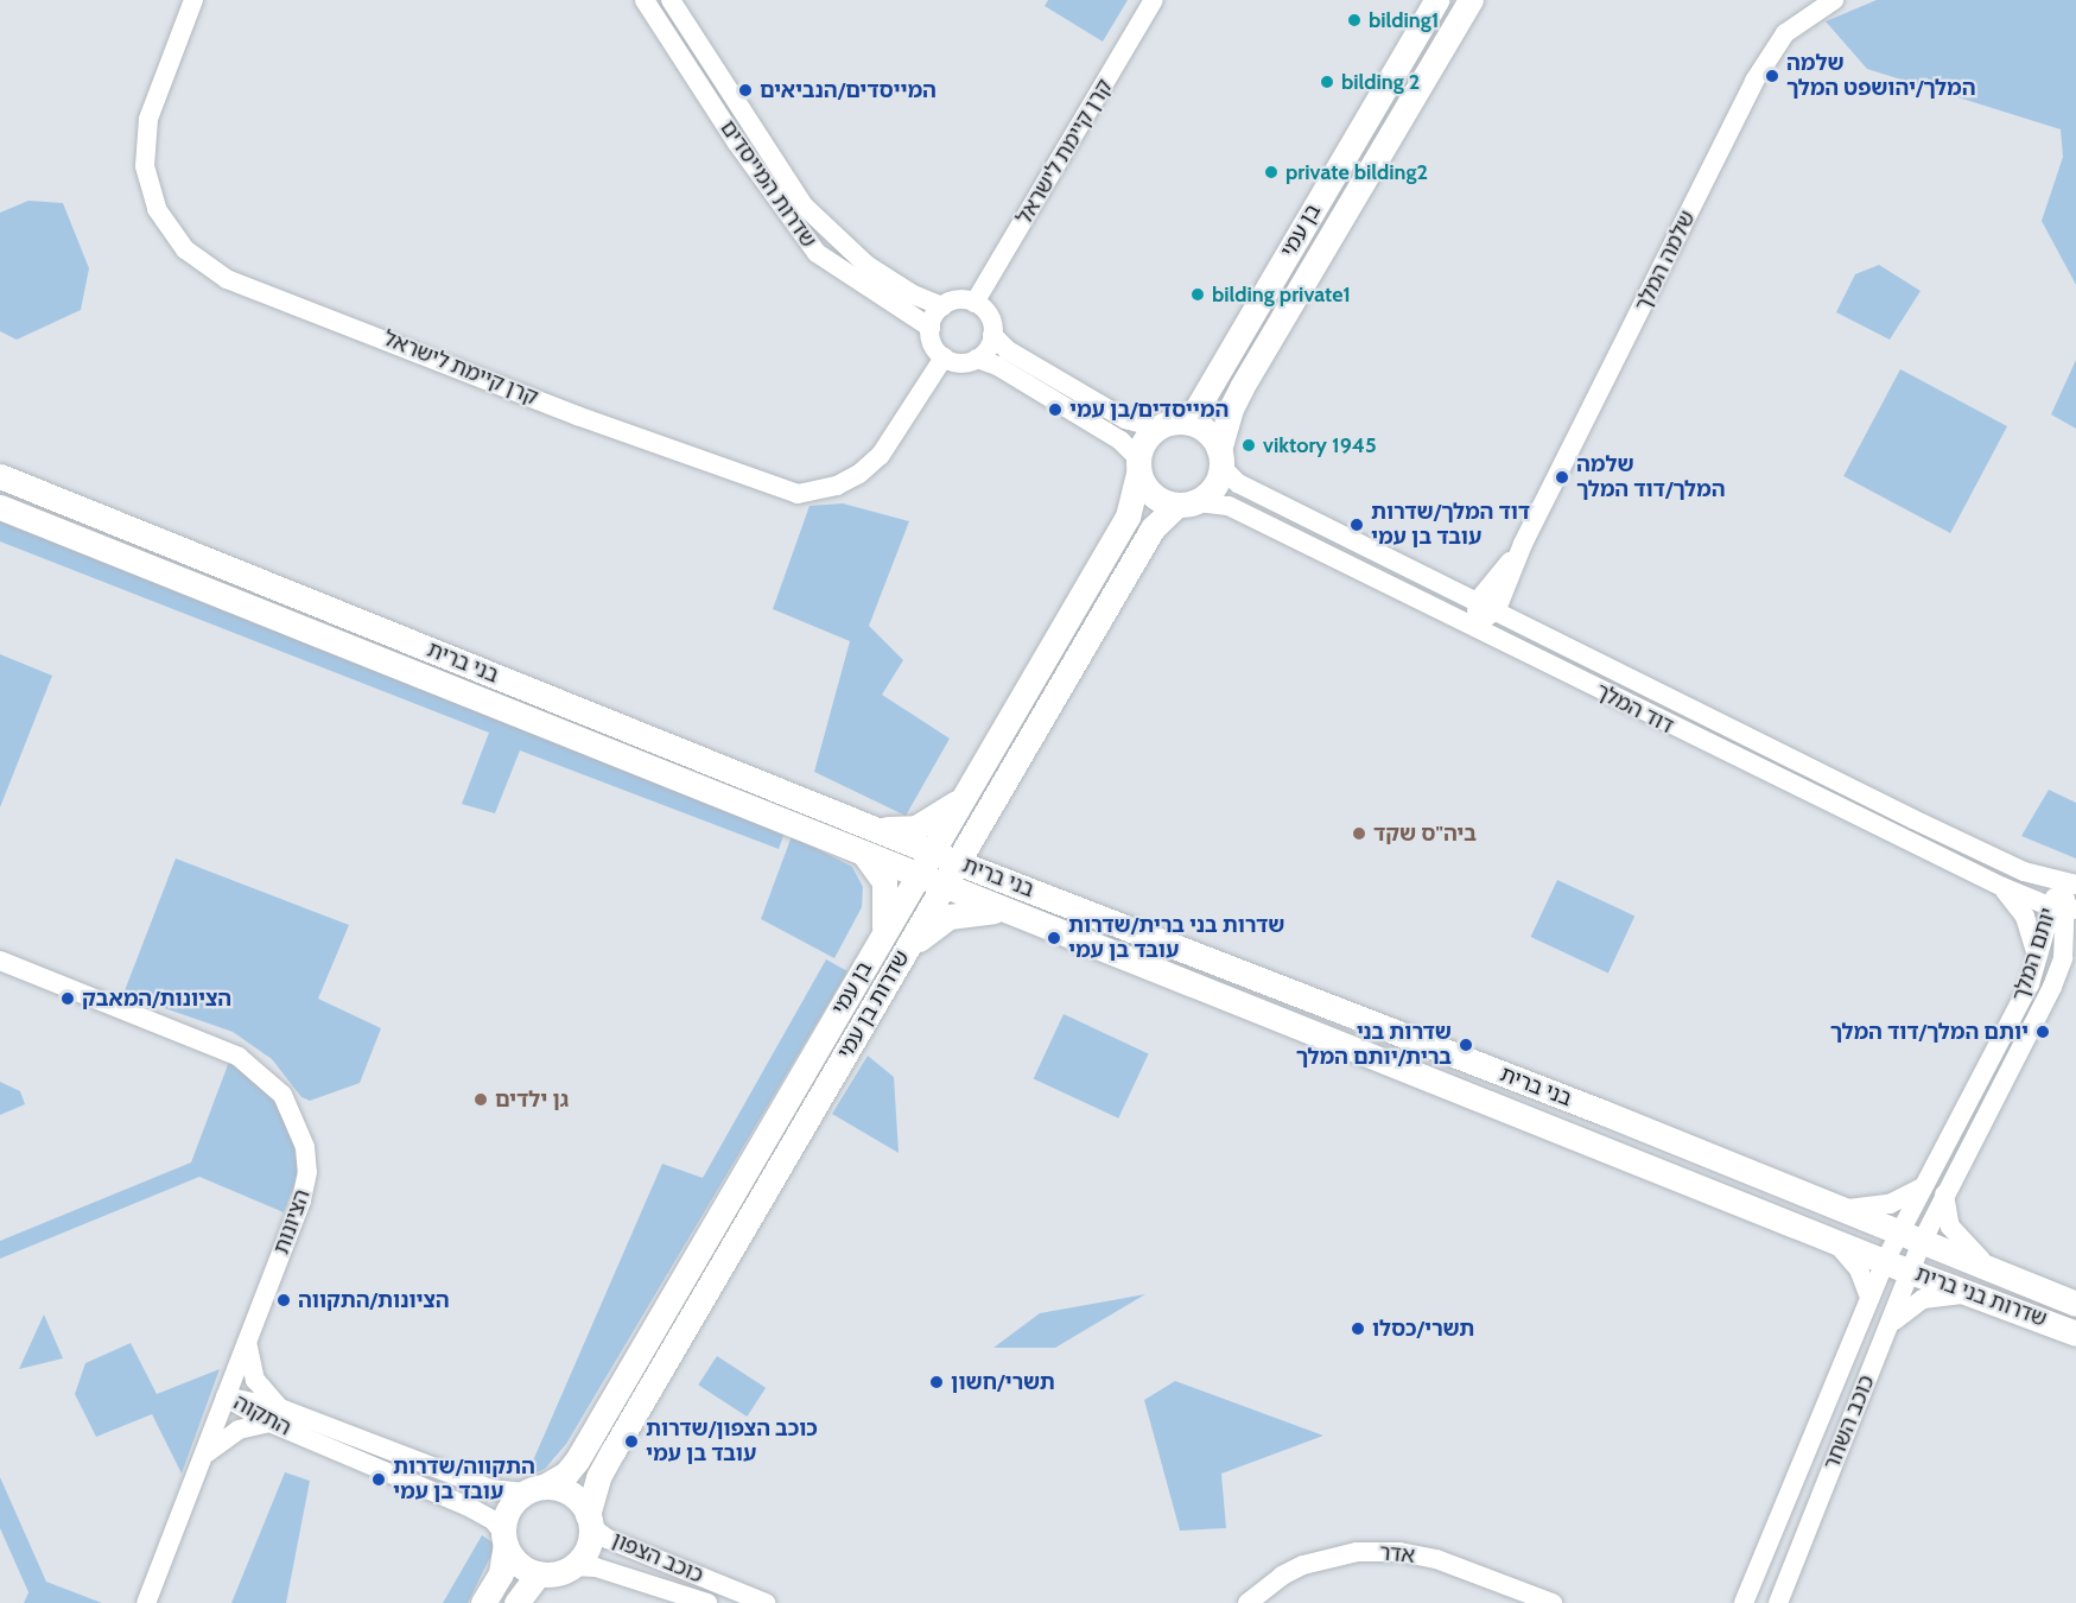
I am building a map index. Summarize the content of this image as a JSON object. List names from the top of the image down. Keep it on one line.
{"streets":{"main road":["בן עמי","בני ברית","שדרות בן עמי","שדרות בני ברית"],"street":["קרן קיימת לישראל","שדרות המייסדים","שלמה המלך","דוד המלך","יותם המלך","הציונות","התקוה","כוכב השחר","אדר","כוכב הצפון"]},"crossings":[["קרן קיימת לישראל","שדרות המייסדים"],["בן עמי","בני ברית"],["בן עמי","דוד המלך"],["בן עמי","שדרות בן עמי"],["בן עמי","התקוה"],["בן עמי","כוכב הצפון"],["שלמה המלך","דוד המלך"],["בני ברית","יותם המלך"],["בני ברית","שדרות בן עמי"],["בני ברית","שדרות בני ברית"],["בני ברית","כוכב השחר"],["דוד המלך","יותם המלך"],["דוד המלך","שדרות בן עמי"],["יותם המלך","שדרות בני ברית"],["יותם המלך","כוכב השחר"],["שדרות בן עמי","התקוה"],["שדרות בן עמי","כוכב הצפון"],["הציונות","התקוה"],["שדרות בני ברית","כוכב השחר"],["התקוה","כוכב הצפון"]],"places":["bilding1","שלמה המלך/יהושפט המלך","bilding 2","המייסדים/הנביאים","private bilding2","bilding private1","המייסדים/בן עמי","viktory 1945","שלמה המלך/דוד המלך","דוד המלך/שדרות עובד בן עמי","ביה\"ס שקד","שדרות בני ברית/שדרות עובד בן עמי","הציונות/המאבק","יותם המלך/דוד המלך","שדרות בני ברית/יותם המלך","גן ילדים","הציונות/התקווה","תשרי/כסלו","תשרי/חשון","כוכב הצפון/שדרות עובד בן עמי","התקווה/שדרות עובד בן עמי"]}
